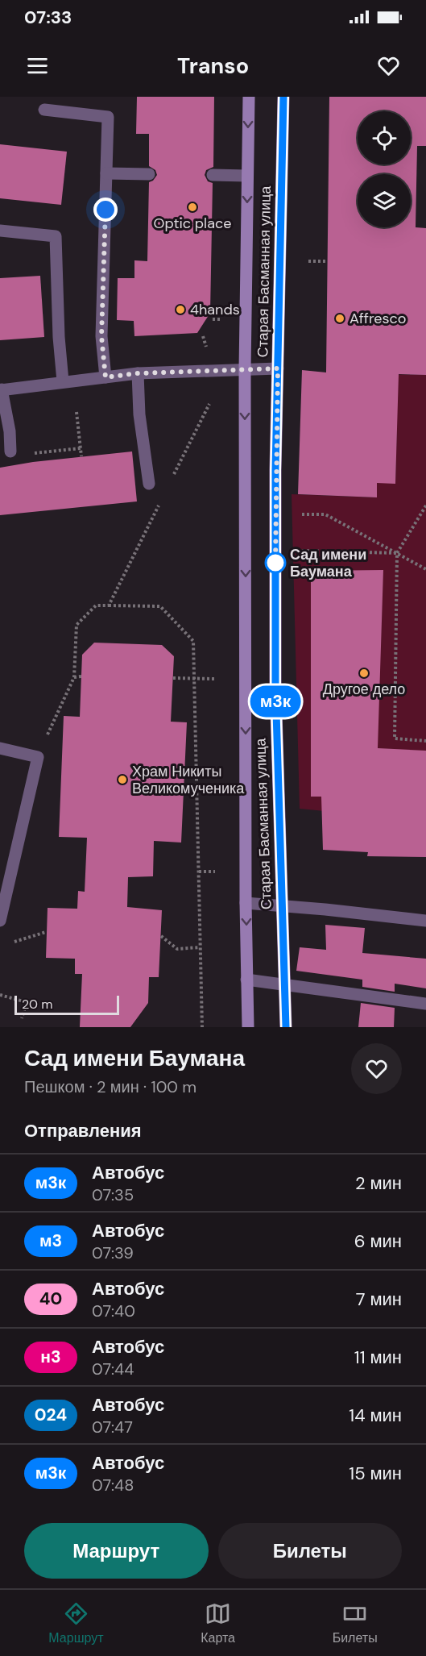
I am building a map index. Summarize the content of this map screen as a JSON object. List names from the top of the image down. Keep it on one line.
{"streets":{"main road":["Старая Басманная улица"]},"places":["Optic place","4hands","Affresco","Сад имени Баумана","Другое дело","Храм Никиты Великомученика"],"lines":["bus line м3к"],"scale_bar":"20 m","page":{"status":"07:33","header":"Transo","on_map":"м3к","scale":"20 m","heading":[["Сад имени Баумана","Пешком · 2 мин · 100 m"],"Отправления"],"list":[{"mark":"м3к","name":"Автобус","note":"07:35","value":"2 мин"},{"mark":"м3","name":"Автобус","note":"07:39","value":"6 мин"},{"mark":"40","name":"Автобус","note":"07:40","value":"7 мин"},{"mark":"н3","name":"Автобус","note":"07:44","value":"11 мин"},{"mark":"024","name":"Автобус","note":"07:47","value":"14 мин"},{"mark":"м3к","name":"Автобус","note":"07:48","value":"15 мин"}],"buttons":["Маршрут","Билеты"],"tabs":["Маршрут","Карта","Билеты"]}}
